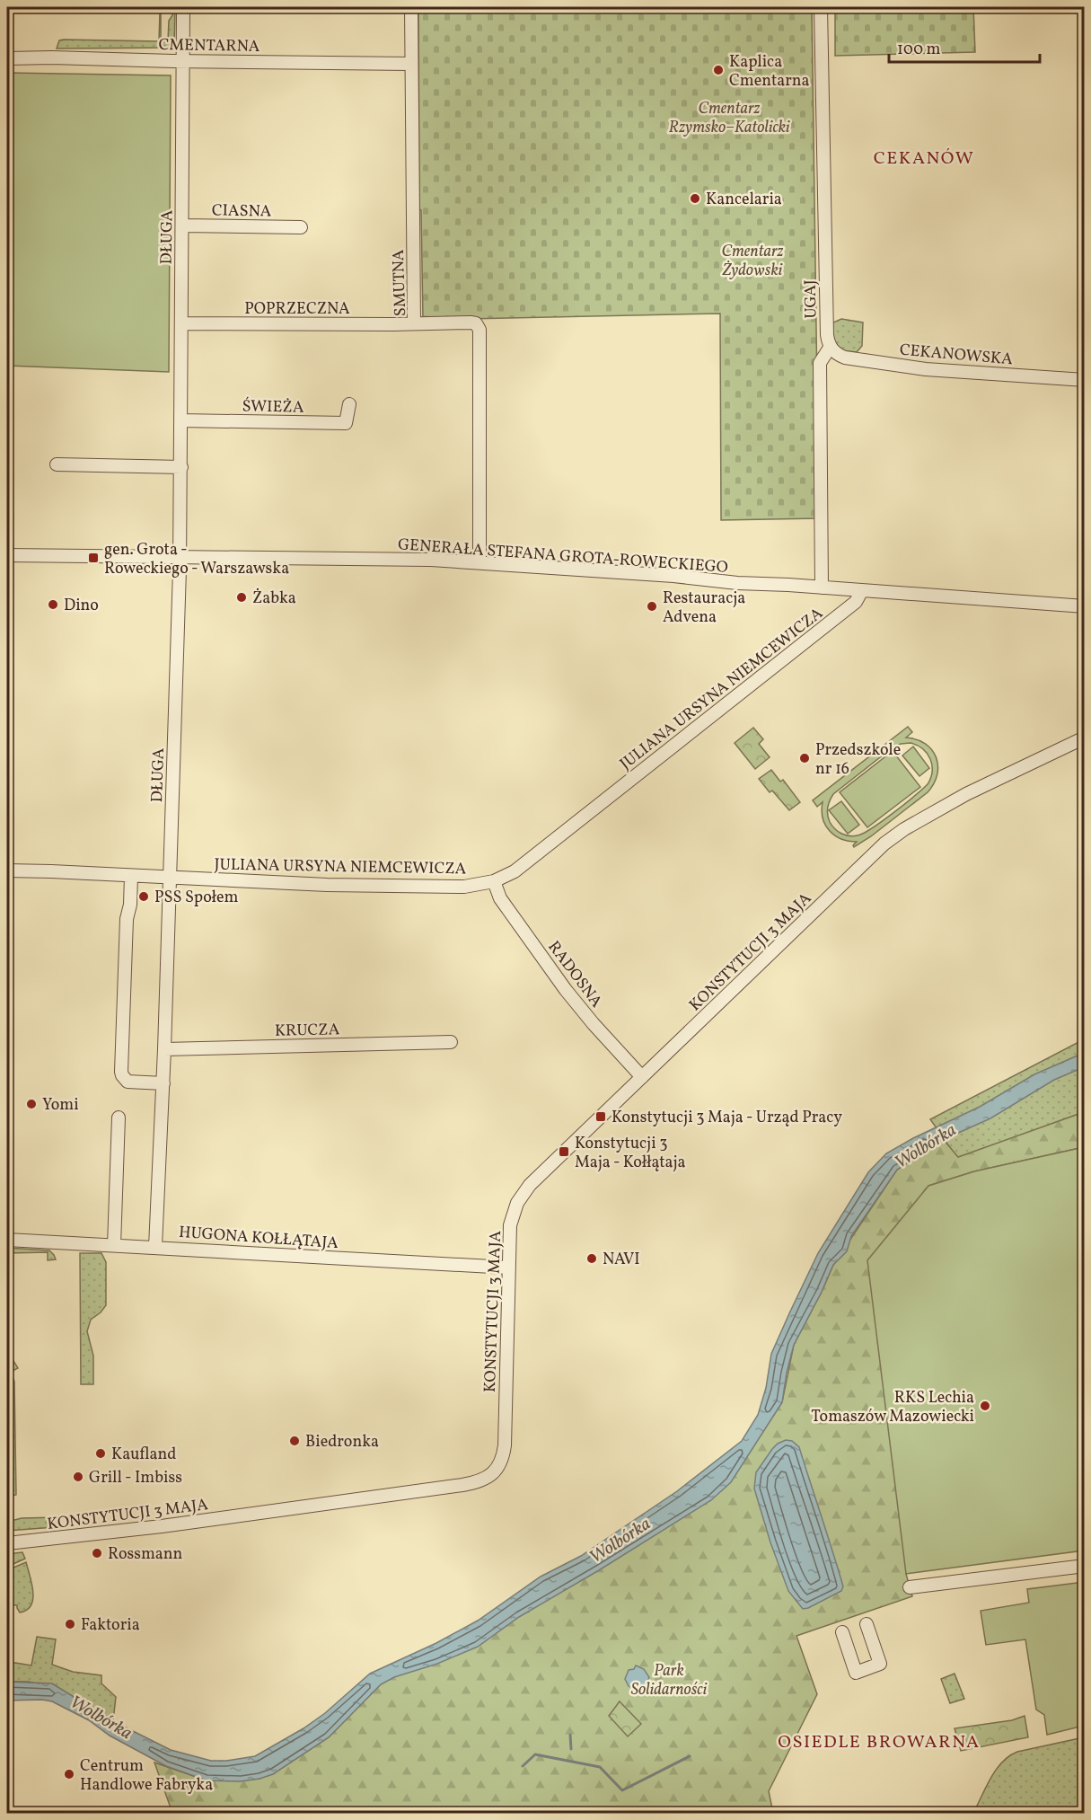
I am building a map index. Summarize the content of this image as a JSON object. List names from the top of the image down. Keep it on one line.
{"streets":{"street":["CMENTARNA","CIASNA","DŁUGA","SMUTNA","UGAJ","POPRZECZNA","CEKANOWSKA","ŚWIEŻA","GENERAŁA STEFANA GROTA-ROWECKIEGO","JULIANA URSYNA NIEMCEWICZA","KONSTYTUCJI 3 MAJA","RADOSNA","KRUCZA","HUGONA KOŁŁĄTAJA"]},"crossings":[["CMENTARNA","DŁUGA"],["CMENTARNA","SMUTNA"],["CIASNA","DŁUGA"],["DŁUGA","POPRZECZNA"],["DŁUGA","ŚWIEŻA"],["DŁUGA","GENERAŁA STEFANA GROTA-ROWECKIEGO"],["DŁUGA","JULIANA URSYNA NIEMCEWICZA"],["DŁUGA","KRUCZA"],["DŁUGA","HUGONA KOŁŁĄTAJA"],["SMUTNA","POPRZECZNA"],["SMUTNA","GENERAŁA STEFANA GROTA-ROWECKIEGO"],["UGAJ","CEKANOWSKA"],["UGAJ","GENERAŁA STEFANA GROTA-ROWECKIEGO"],["GENERAŁA STEFANA GROTA-ROWECKIEGO","JULIANA URSYNA NIEMCEWICZA"],["JULIANA URSYNA NIEMCEWICZA","RADOSNA"],["KONSTYTUCJI 3 MAJA","RADOSNA"],["KONSTYTUCJI 3 MAJA","HUGONA KOŁŁĄTAJA"]],"districts":["CEKANÓW","OSIEDLE BROWARNA"],"water":["Wolbórka"],"parks":["Cmentarz Rzymsko–Katolicki","Cmentarz Żydowski","Park Solidarności"],"places":{"other":["Kaplica Cmentarna","Kancelaria","Żabka","Dino","Restauracja Advena","Przedszkole nr 16","PSS Społem","Yomi","NAVI","RKS Lechia Tomaszów Mazowiecki","Biedronka","Kaufland","Grill - Imbiss","Rossmann","Faktoria","Centrum Handlowe Fabryka"],"transit":["gen. Grota - Roweckiego - Warszawska","Konstytucji 3 Maja - Urząd Pracy","Konstytucji 3 Maja - Kołłątaja"]},"scale_bar":"100 m"}
